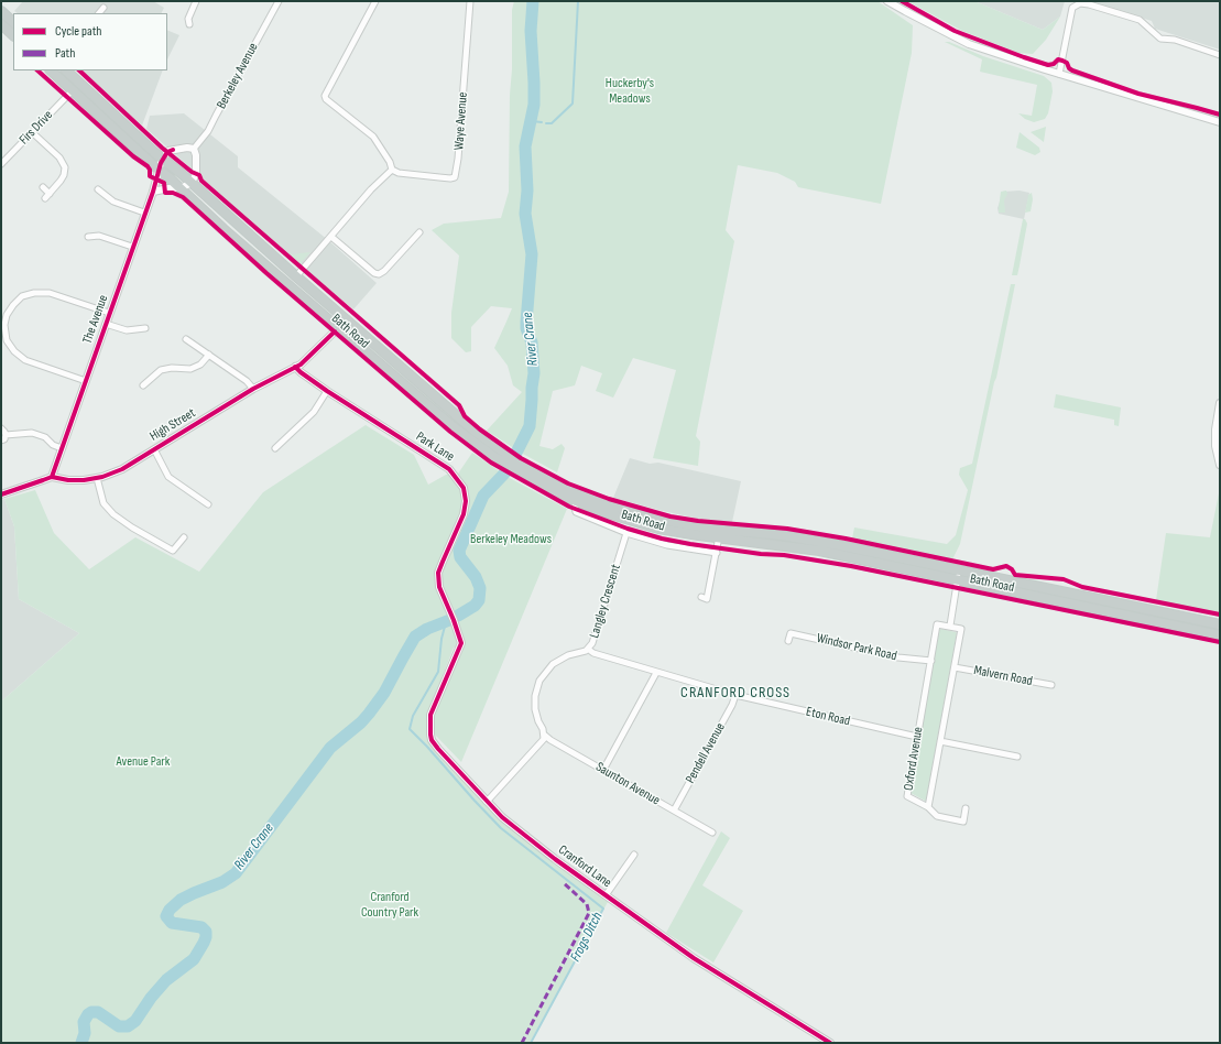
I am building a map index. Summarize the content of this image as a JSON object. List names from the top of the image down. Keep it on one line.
{"streets":{"highway":["Bath Road"],"street":["Berkeley Avenue","Waye Avenue","Firs Drive","The Avenue","High Street","Park Lane","Langley Crescent","Windsor Park Road","Malvern Road","Eton Road","Pendell Avenue","Oxford Avenue","Saunton Avenue","Cranford Lane"]},"crossings":[["Firs Drive","Bath Road"],["The Avenue","Bath Road"],["The Avenue","High Street"],["Bath Road","High Street"],["High Street","Park Lane"],["Park Lane","Cranford Lane"],["Langley Crescent","Eton Road"],["Langley Crescent","Saunton Avenue"],["Windsor Park Road","Oxford Avenue"],["Malvern Road","Oxford Avenue"],["Eton Road","Pendell Avenue"],["Eton Road","Oxford Avenue"],["Pendell Avenue","Saunton Avenue"]],"districts":["CRANFORD CROSS"],"water":["River Crane","Frogs Ditch"],"parks":["Huckerby's Meadows","Berkeley Meadows","Avenue Park","Cranford Country Park"],"legend":["Cycle path","Path"]}
